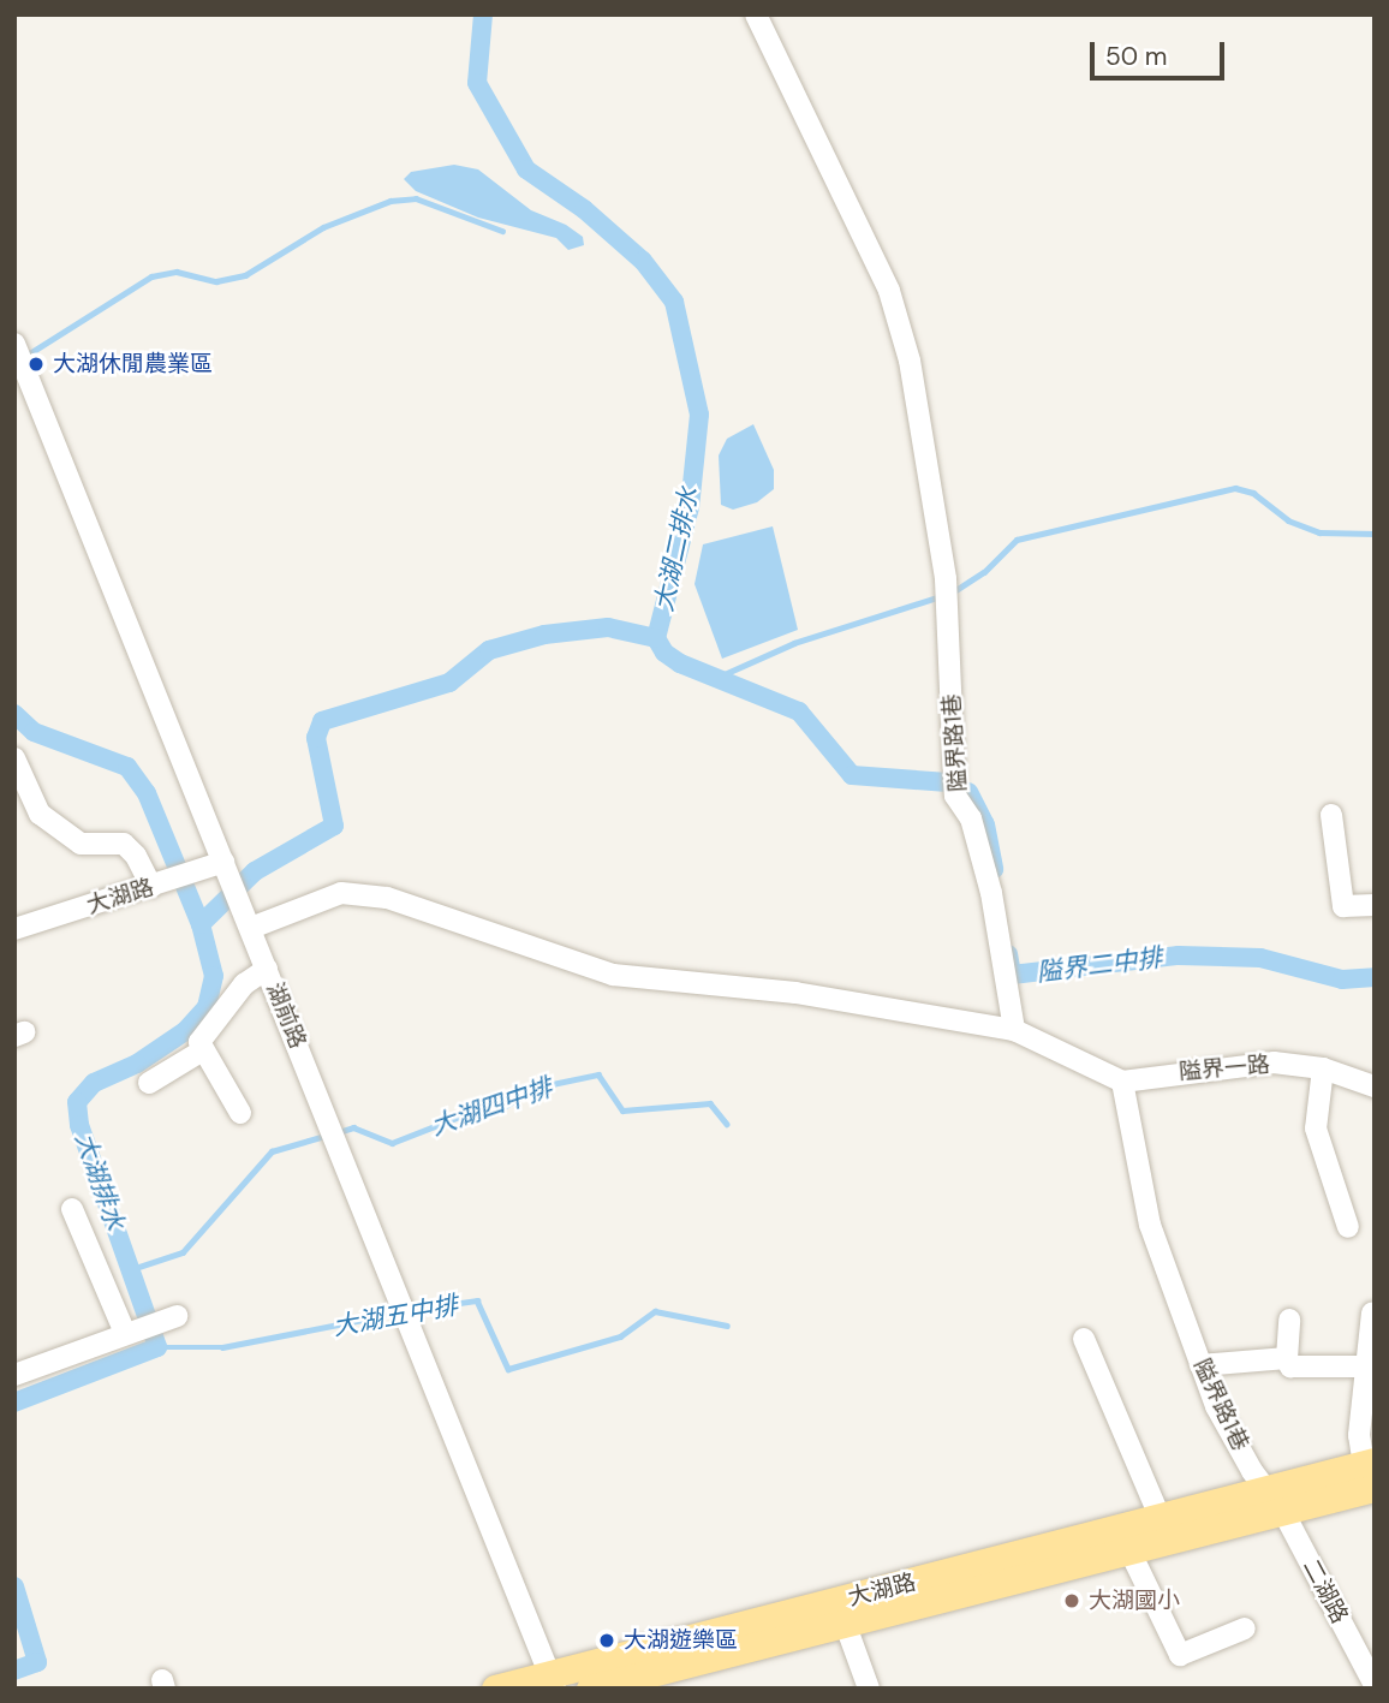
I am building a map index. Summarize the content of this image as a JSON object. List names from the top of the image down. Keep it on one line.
{"streets":{"main road":["大湖路"],"street":["隘界路1巷","湖前路","隘界一路","二湖路"]},"crossings":[["隘界路1巷","大湖路"],["隘界路1巷","隘界一路"],["隘界路1巷","二湖路"],["大湖路","湖前路"],["大湖路","二湖路"]],"water":["大湖二排水","隘界二中排","大湖四中排","大湖排水","大湖五中排"],"places":["大湖休閒農業區","大湖國小","大湖遊樂區"],"scale_bar":"50 m"}
